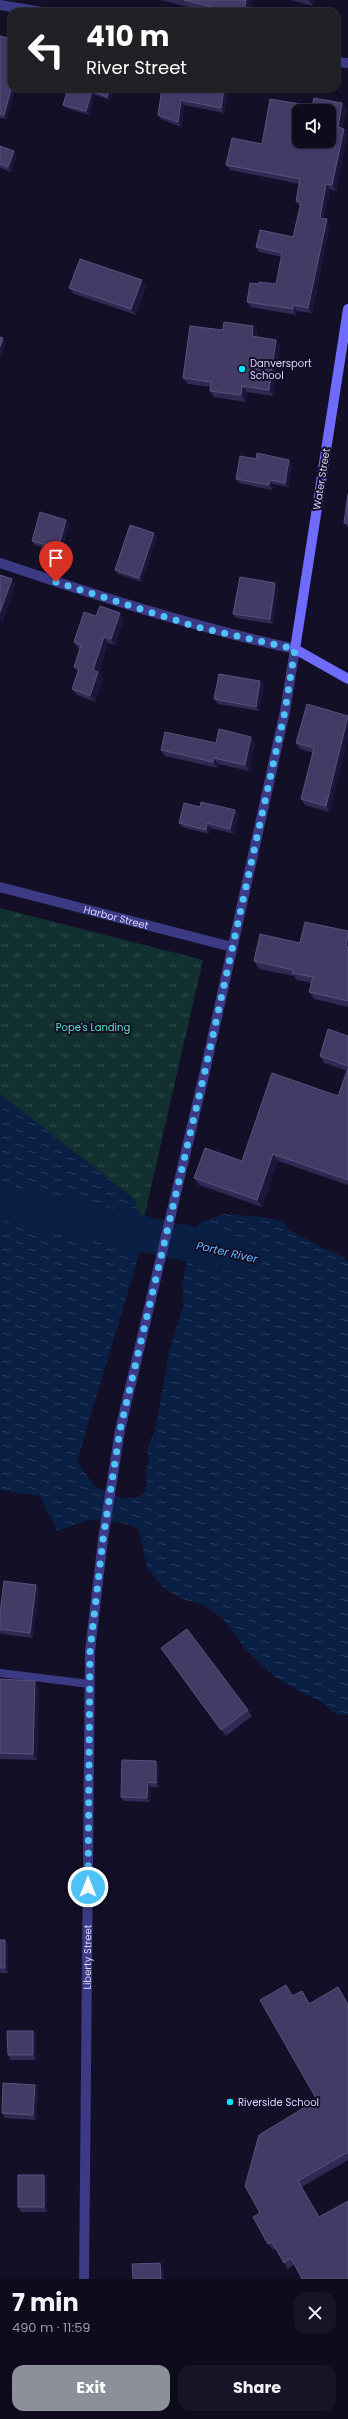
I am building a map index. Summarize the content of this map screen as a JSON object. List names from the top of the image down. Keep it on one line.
{"streets":{"main road":["Water Street"],"street":["Harbor Street","Liberty Street"]},"crossings":[["Water Street","Liberty Street"],["Harbor Street","Liberty Street"]],"water":["Porter River"],"parks":["Pope's Landing"],"places":["Danversport School","Riverside School"],"page":{"turn":["410 m","River Street"],"heading":["7 min","490 m · 11:59"],"buttons":["Exit","Share"]}}
